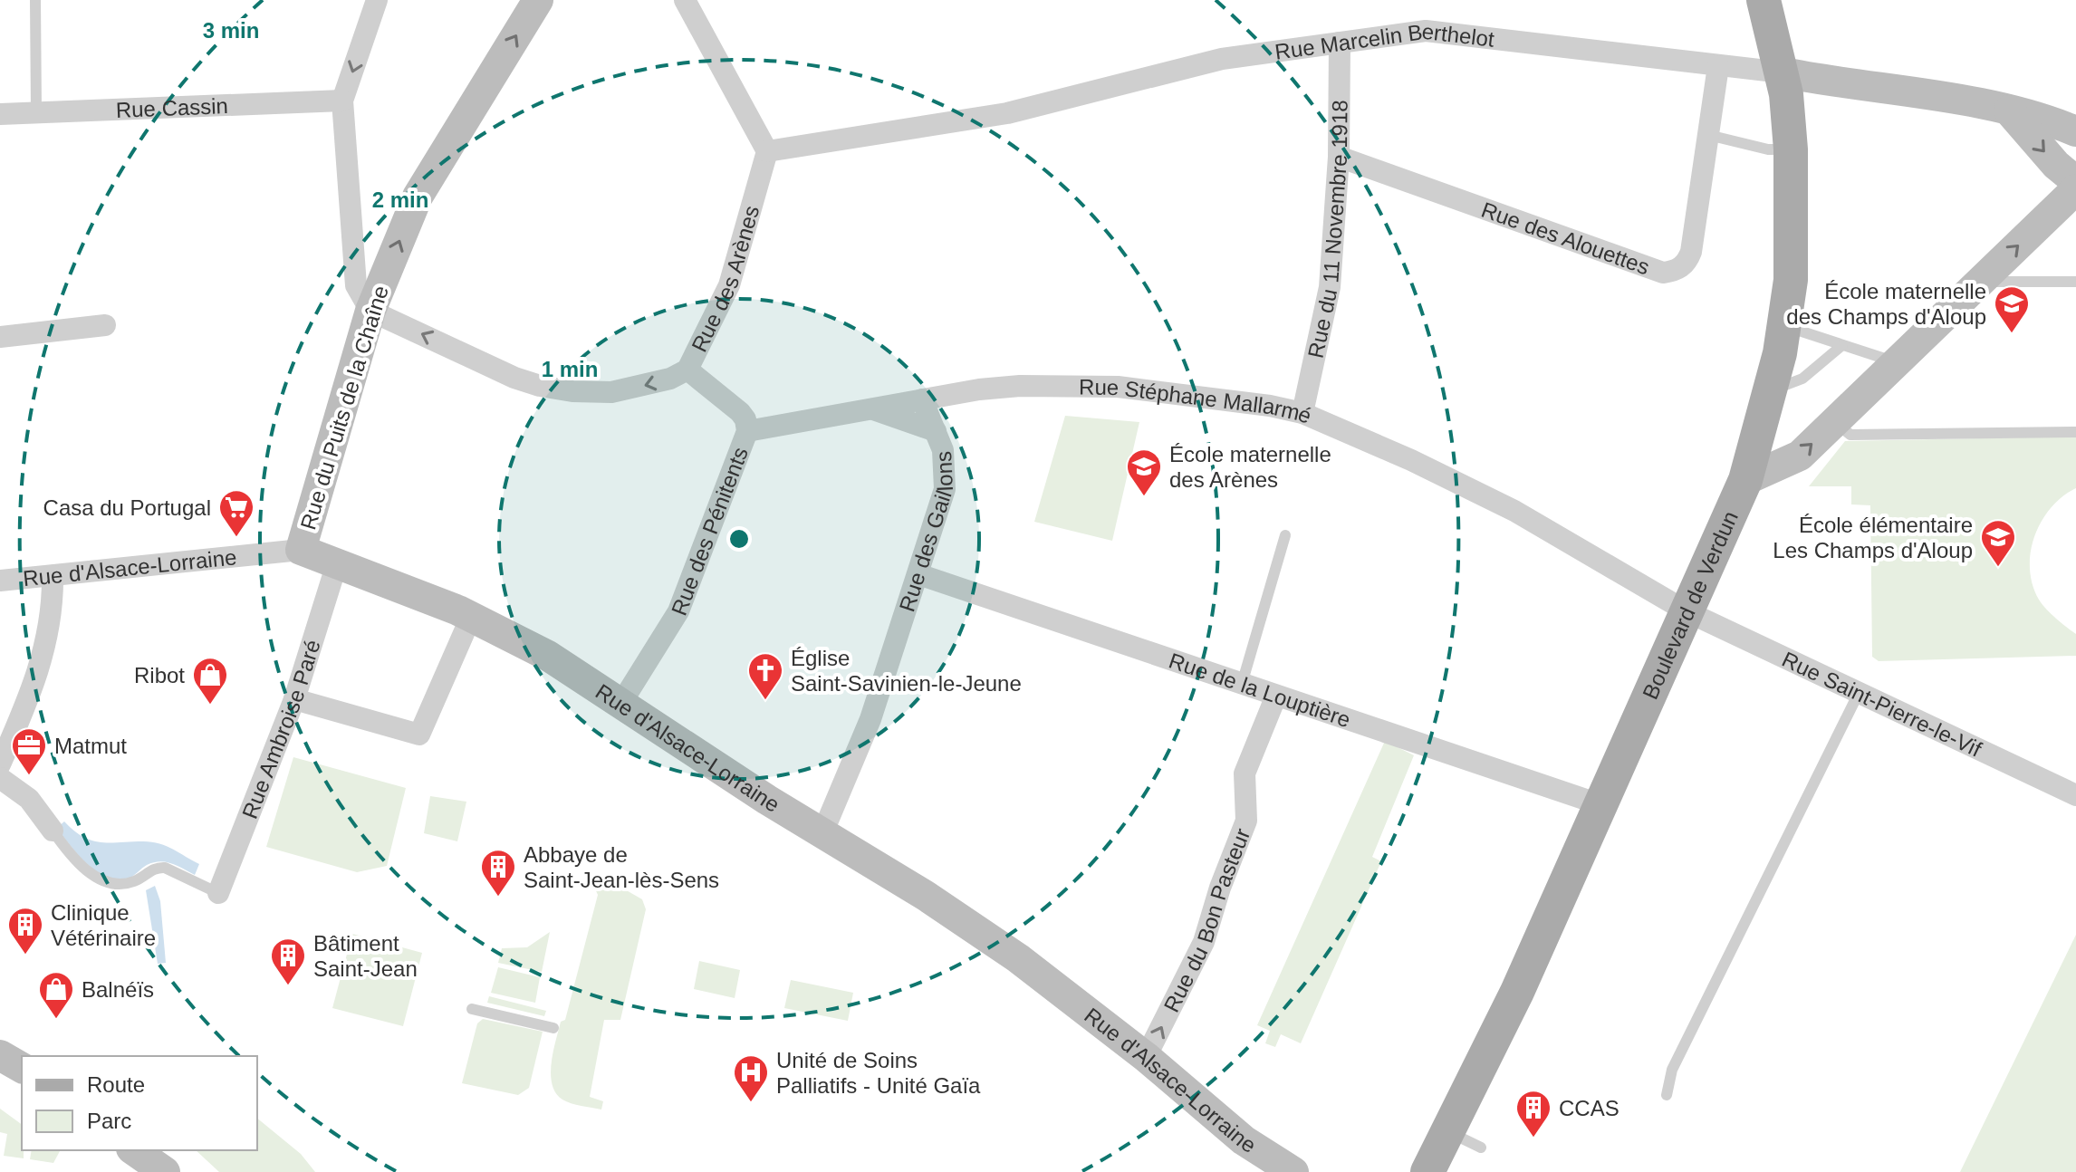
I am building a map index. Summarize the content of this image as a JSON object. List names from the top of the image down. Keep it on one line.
{"streets":{"main road":["Boulevard de Verdun"],"street":["Rue Marcelin Berthelot","Rue Cassin","Rue du 11 Novembre 1918","Rue des Alouettes","Rue des Arènes","Rue Stéphane Mallarmé","Rue du Puits de la Chaîne","Rue des Pénitents","Rue des Gaillons","Rue d'Alsace-Lorraine","Rue de la Louptière","Rue Saint-Pierre-le-Vif","Rue Ambroise Paré","Rue du Bon Pasteur"]},"crossings":[["Rue Marcelin Berthelot","Rue du 11 Novembre 1918"],["Rue Marcelin Berthelot","Rue des Alouettes"],["Rue Marcelin Berthelot","Rue des Arènes"],["Rue Marcelin Berthelot","Boulevard de Verdun"],["Rue du 11 Novembre 1918","Rue des Alouettes"],["Rue du 11 Novembre 1918","Rue Stéphane Mallarmé"],["Rue des Arènes","Rue du Puits de la Chaîne"],["Rue des Arènes","Rue des Pénitents"],["Rue Stéphane Mallarmé","Rue des Pénitents"],["Rue Stéphane Mallarmé","Rue des Gaillons"],["Rue Stéphane Mallarmé","Boulevard de Verdun"],["Rue Stéphane Mallarmé","Rue Saint-Pierre-le-Vif"],["Rue du Puits de la Chaîne","Rue d'Alsace-Lorraine"],["Rue des Pénitents","Rue d'Alsace-Lorraine"],["Rue des Gaillons","Rue d'Alsace-Lorraine"],["Rue des Gaillons","Rue de la Louptière"],["Rue d'Alsace-Lorraine","Rue Ambroise Paré"],["Rue d'Alsace-Lorraine","Rue du Bon Pasteur"],["Boulevard de Verdun","Rue de la Louptière"],["Boulevard de Verdun","Rue Saint-Pierre-le-Vif"],["Rue de la Louptière","Rue du Bon Pasteur"]],"one_way":["Rue des Arènes","Rue du Bon Pasteur"],"places":{"school or university":["École maternelle des Champs d'Aloup","École maternelle des Arènes","École élémentaire Les Champs d'Aloup"],"supermarket":["Casa du Portugal"],"church":["Église Saint-Savinien-le-Jeune"],"shop":["Ribot","Balnéïs"],"office":["Matmut"],"building":["Abbaye de Saint-Jean-lès-Sens","Clinique Vétérinaire","Bâtiment Saint-Jean","CCAS"],"hospital":["Unité de Soins Palliatifs - Unité Gaïa"]},"legend":["Route","Parc"],"rings":["3 min","2 min","1 min"]}
